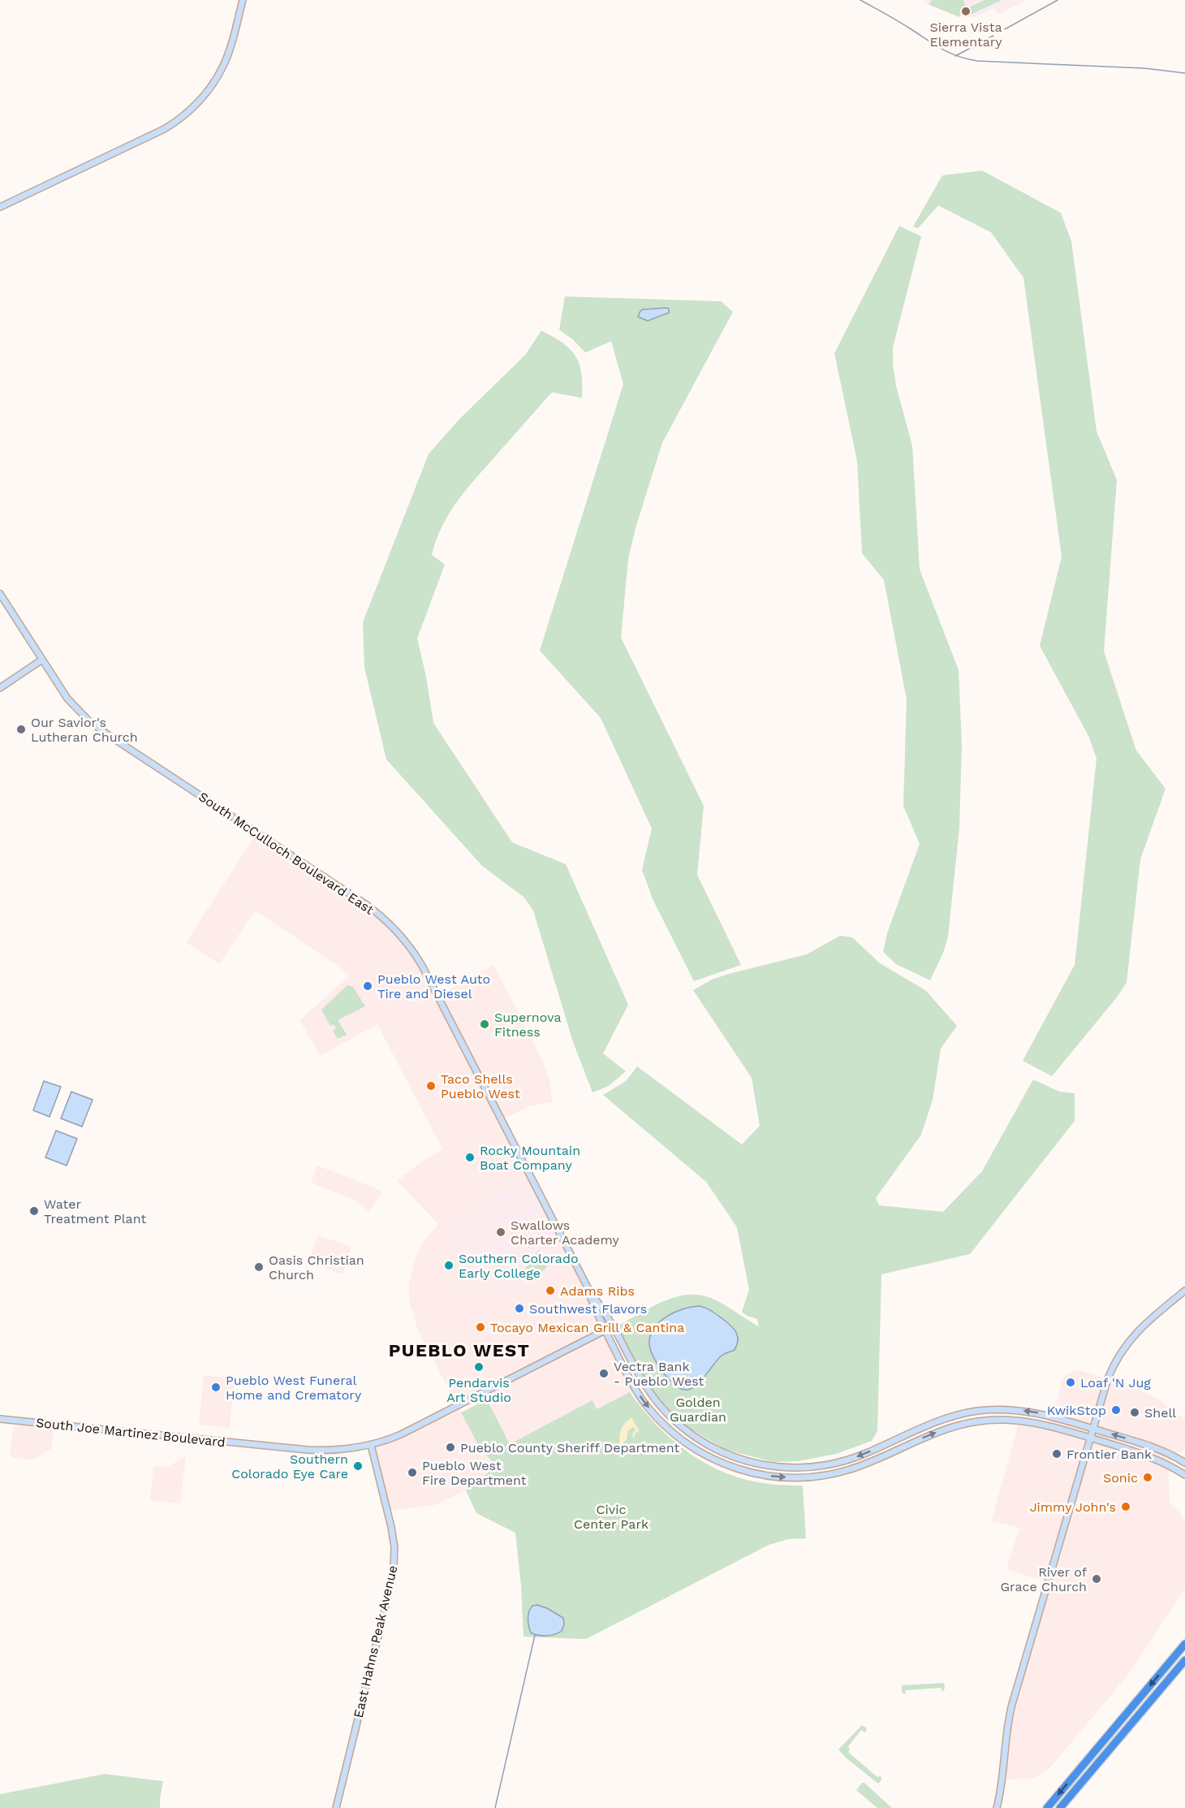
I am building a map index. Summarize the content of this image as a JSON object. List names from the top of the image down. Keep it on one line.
{"streets":{"main road":["South McCulloch Boulevard East","South Joe Martinez Boulevard","East Hahns Peak Avenue"]},"crossings":[["South McCulloch Boulevard East","South Joe Martinez Boulevard"],["South Joe Martinez Boulevard","East Hahns Peak Avenue"]],"districts":["PUEBLO WEST"],"parks":["Golden Guardian","Civic Center Park"],"places":["Sierra Vista Elementary","Our Savior's Lutheran Church","Pueblo West Auto Tire and Diesel","Supernova Fitness","Taco Shells Pueblo West","Rocky Mountain Boat Company","Water Treatment Plant","Swallows Charter Academy","Southern Colorado Early College","Oasis Christian Church","Adams Ribs","Southwest Flavors","Tocayo Mexican Grill & Cantina","Pendarvis Art Studio","Vectra Bank - Pueblo West","Loaf 'N Jug","Pueblo West Funeral Home and Crematory","KwikStop","Shell","Pueblo County Sheriff Department","Frontier Bank","Southern Colorado Eye Care","Pueblo West Fire Department","Sonic","Jimmy John's","River of Grace Church"]}
